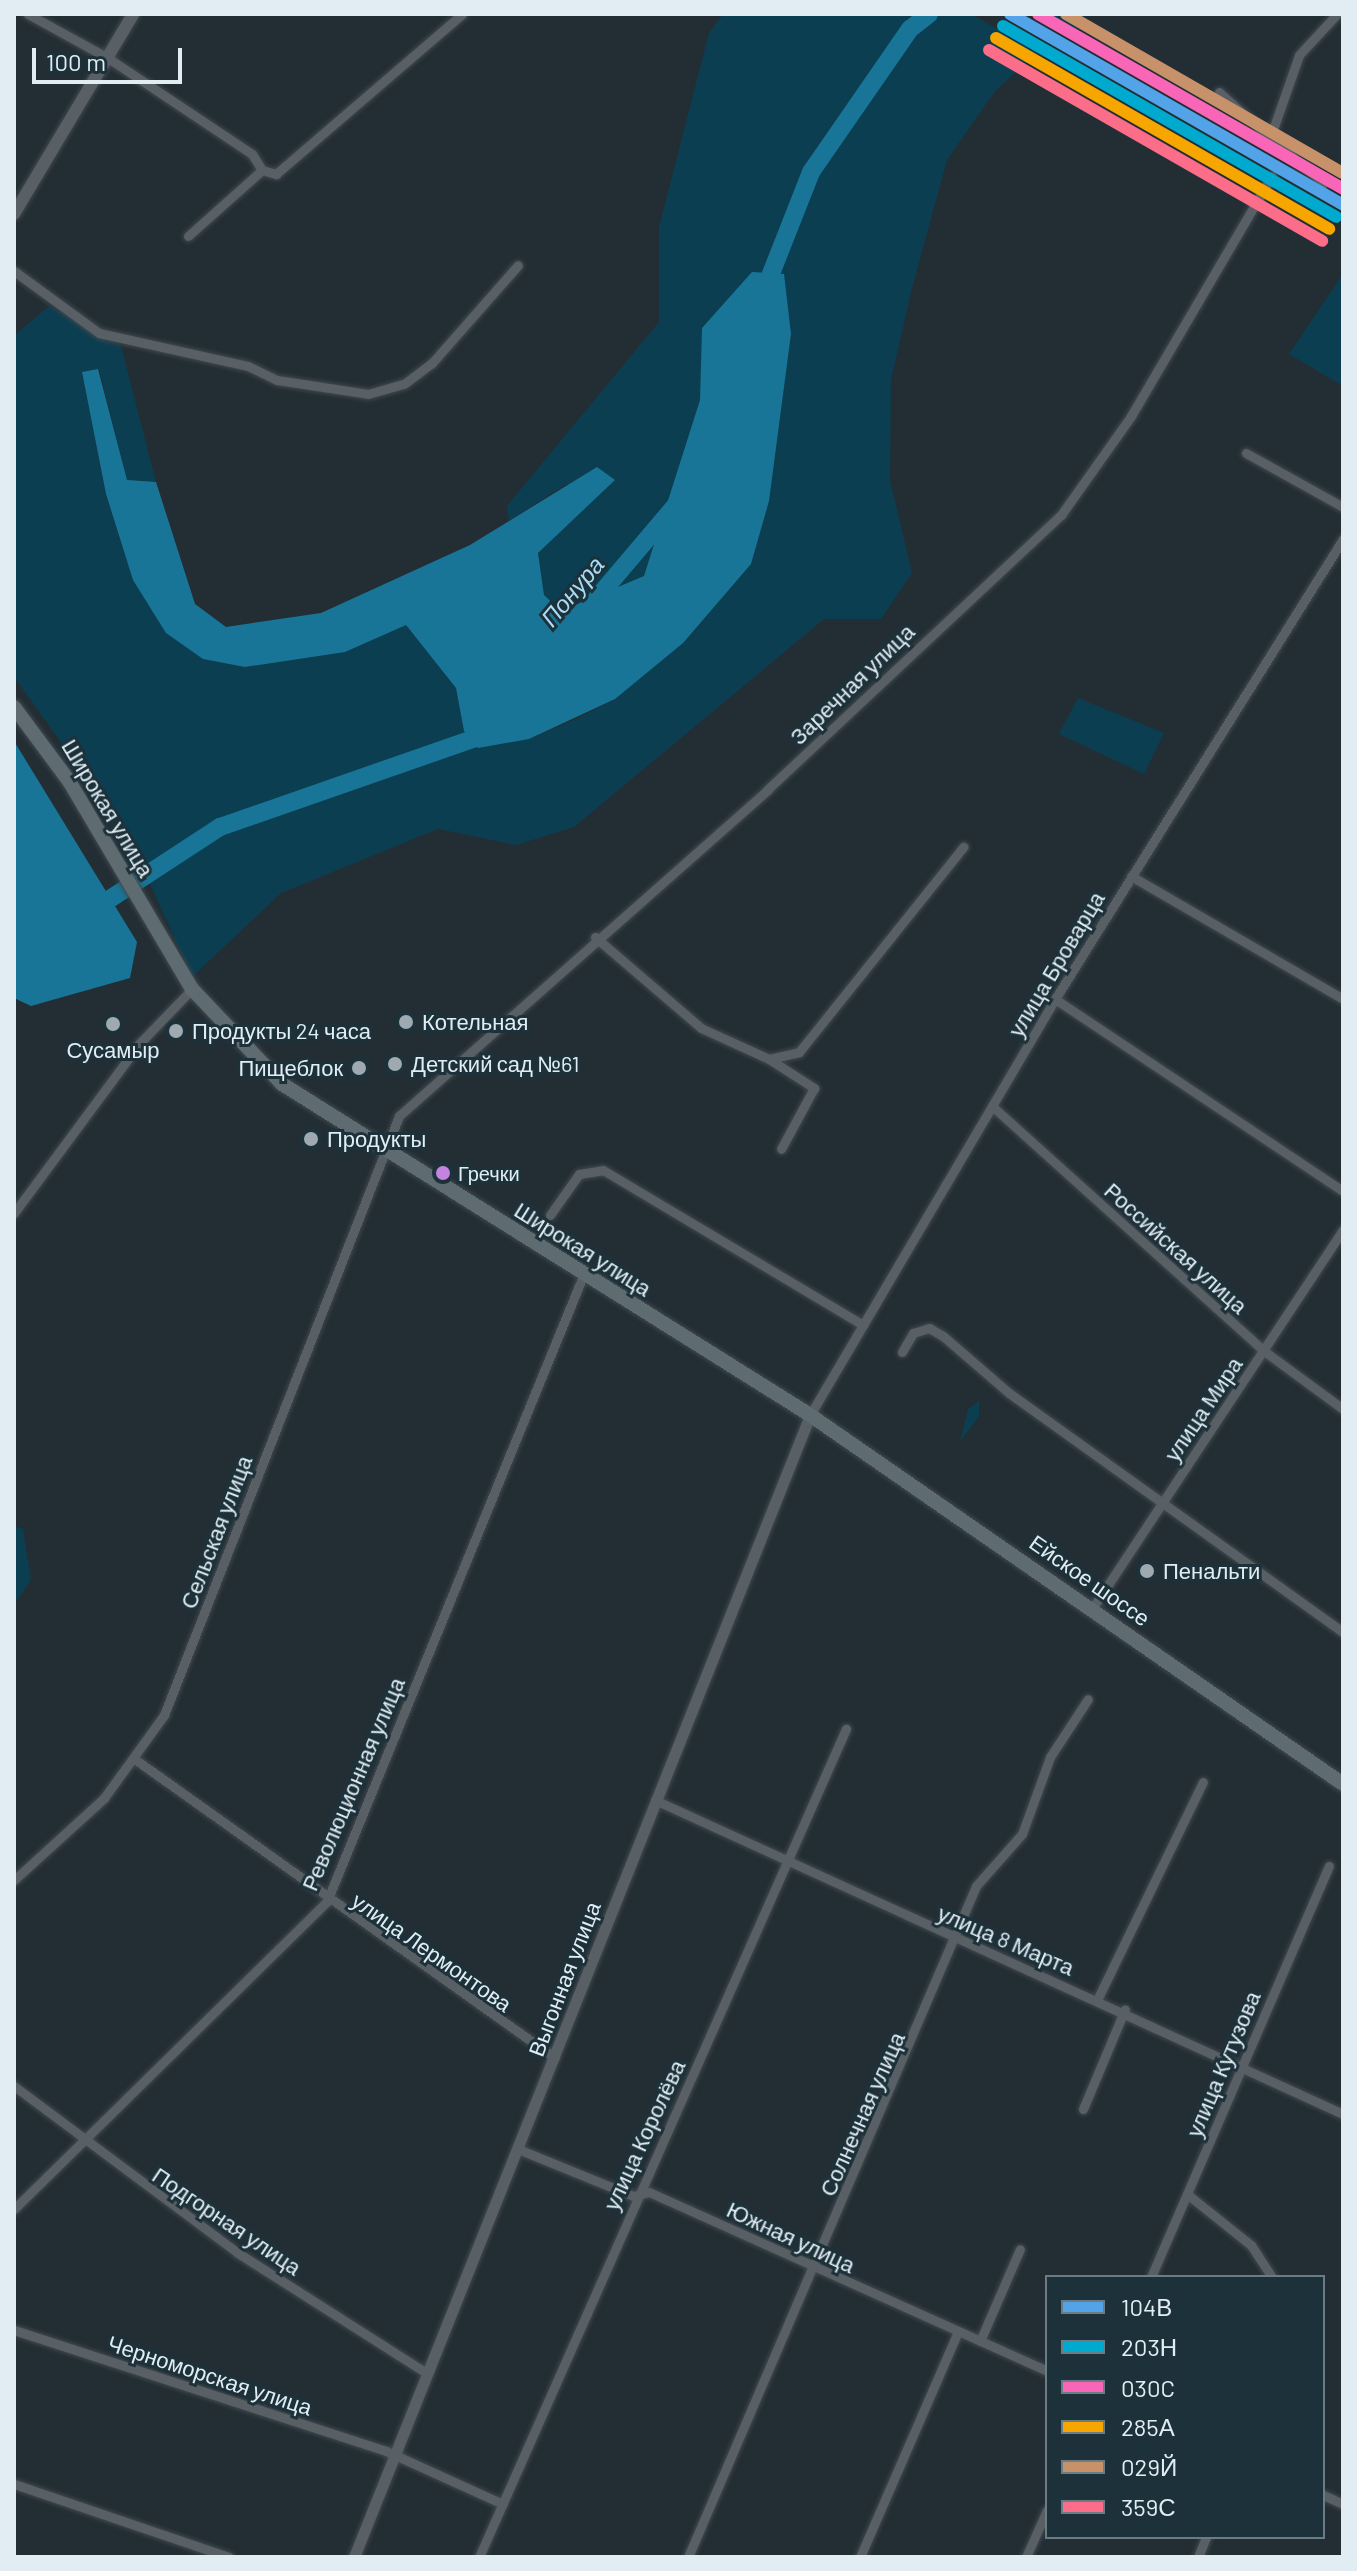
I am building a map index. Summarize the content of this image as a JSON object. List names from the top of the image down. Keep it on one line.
{"streets":{"main road":["Широкая улица","Ейское шоссе"],"street":["Заречная улица","улица Броварца","Российская улица","улица Мира","Сельская улица","Революционная улица","улица 8 Марта","улица Лермонтова","Выгонная улица","улица Кутузова","Солнечная улица","улица Королёва","Подгорная улица","Южная улица","Черноморская улица"]},"crossings":[["Заречная улица","Широкая улица"],["Заречная улица","Сельская улица"],["Широкая улица","улица Броварца"],["Широкая улица","Сельская улица"],["Широкая улица","Ейское шоссе"],["Широкая улица","Революционная улица"],["Широкая улица","Выгонная улица"],["улица Броварца","Российская улица"],["улица Броварца","Ейское шоссе"],["улица Броварца","Выгонная улица"],["Российская улица","улица Мира"],["улица Мира","Ейское шоссе"],["Сельская улица","улица Лермонтова"],["Ейское шоссе","Выгонная улица"],["Революционная улица","улица Лермонтова"],["Революционная улица","Подгорная улица"],["улица 8 Марта","Выгонная улица"],["улица 8 Марта","улица Кутузова"],["улица 8 Марта","Солнечная улица"],["улица 8 Марта","улица Королёва"],["улица Лермонтова","Выгонная улица"],["Выгонная улица","Подгорная улица"],["Выгонная улица","Южная улица"],["Выгонная улица","Черноморская улица"],["Солнечная улица","Южная улица"],["улица Королёва","Южная улица"],["улица Королёва","Черноморская улица"]],"water":["Понура"],"places":["Котельная","Сусамыр","Продукты 24 часа","Детский сад №61","Пищеблок","Продукты","Гречки","Пенальти"],"lines":["transit line 104В","transit line 030C","transit line 029Й","transit line 203Н","transit line 285А","transit line 359С"],"legend":["104В","203Н","030C","285А","029Й","359С"],"scale_bar":"100 m"}
